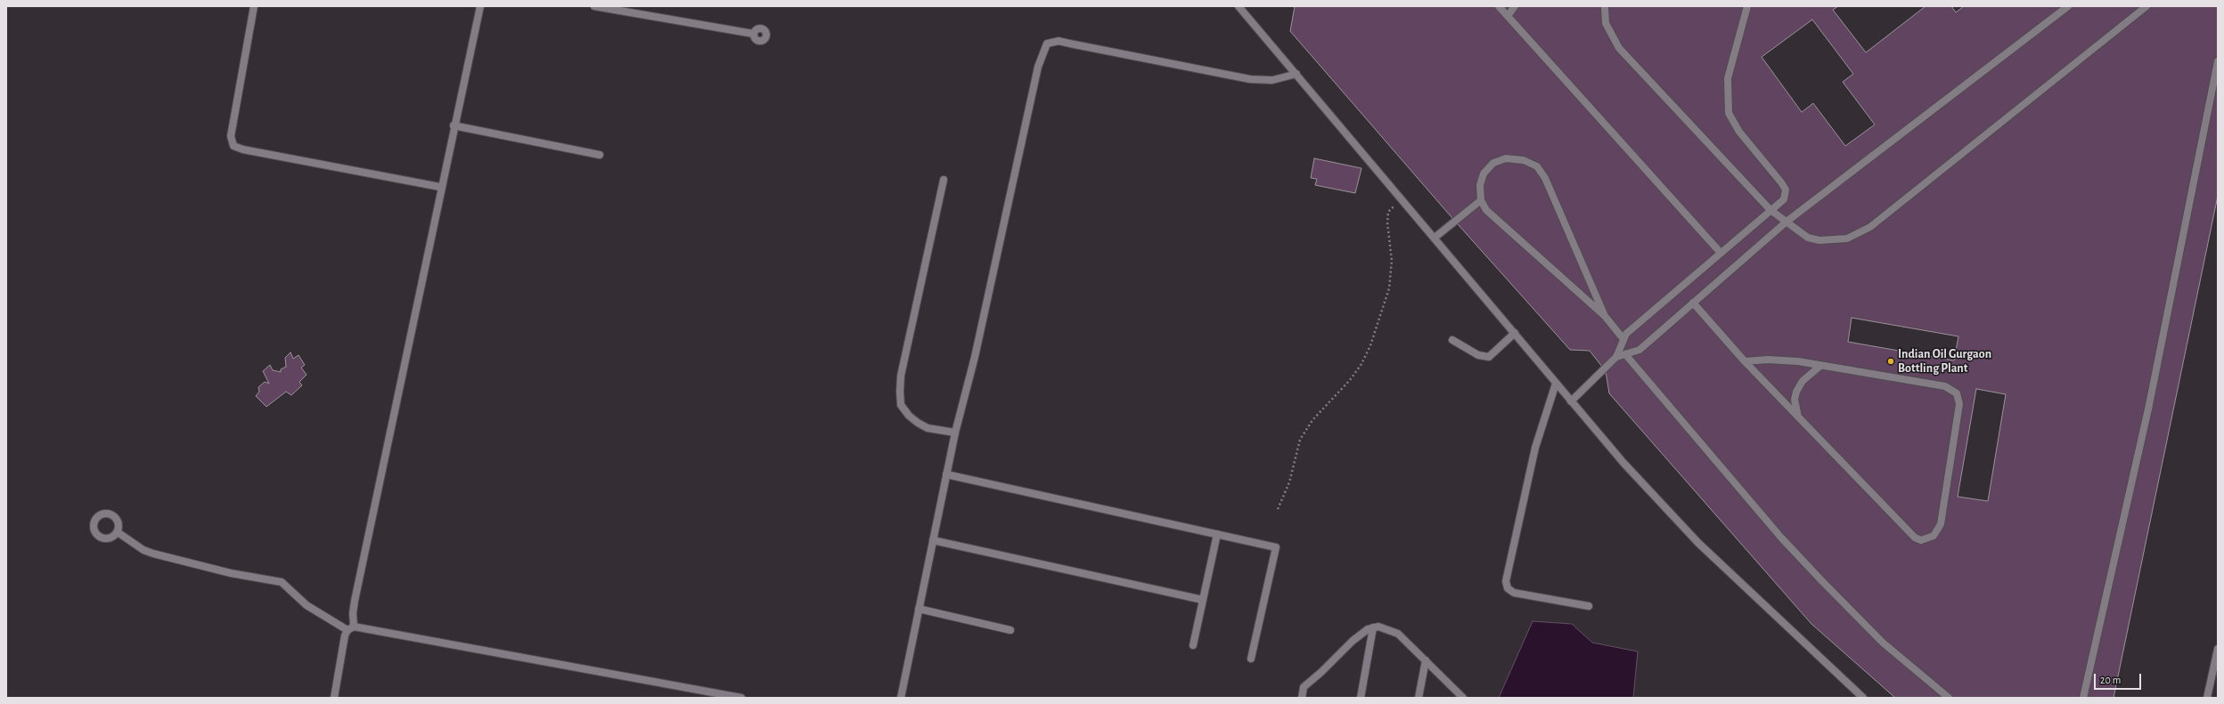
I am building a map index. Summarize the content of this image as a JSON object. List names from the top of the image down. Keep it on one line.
{"places":["Indian Oil Gurgaon Bottling Plant"],"scale_bar":"20 m"}
